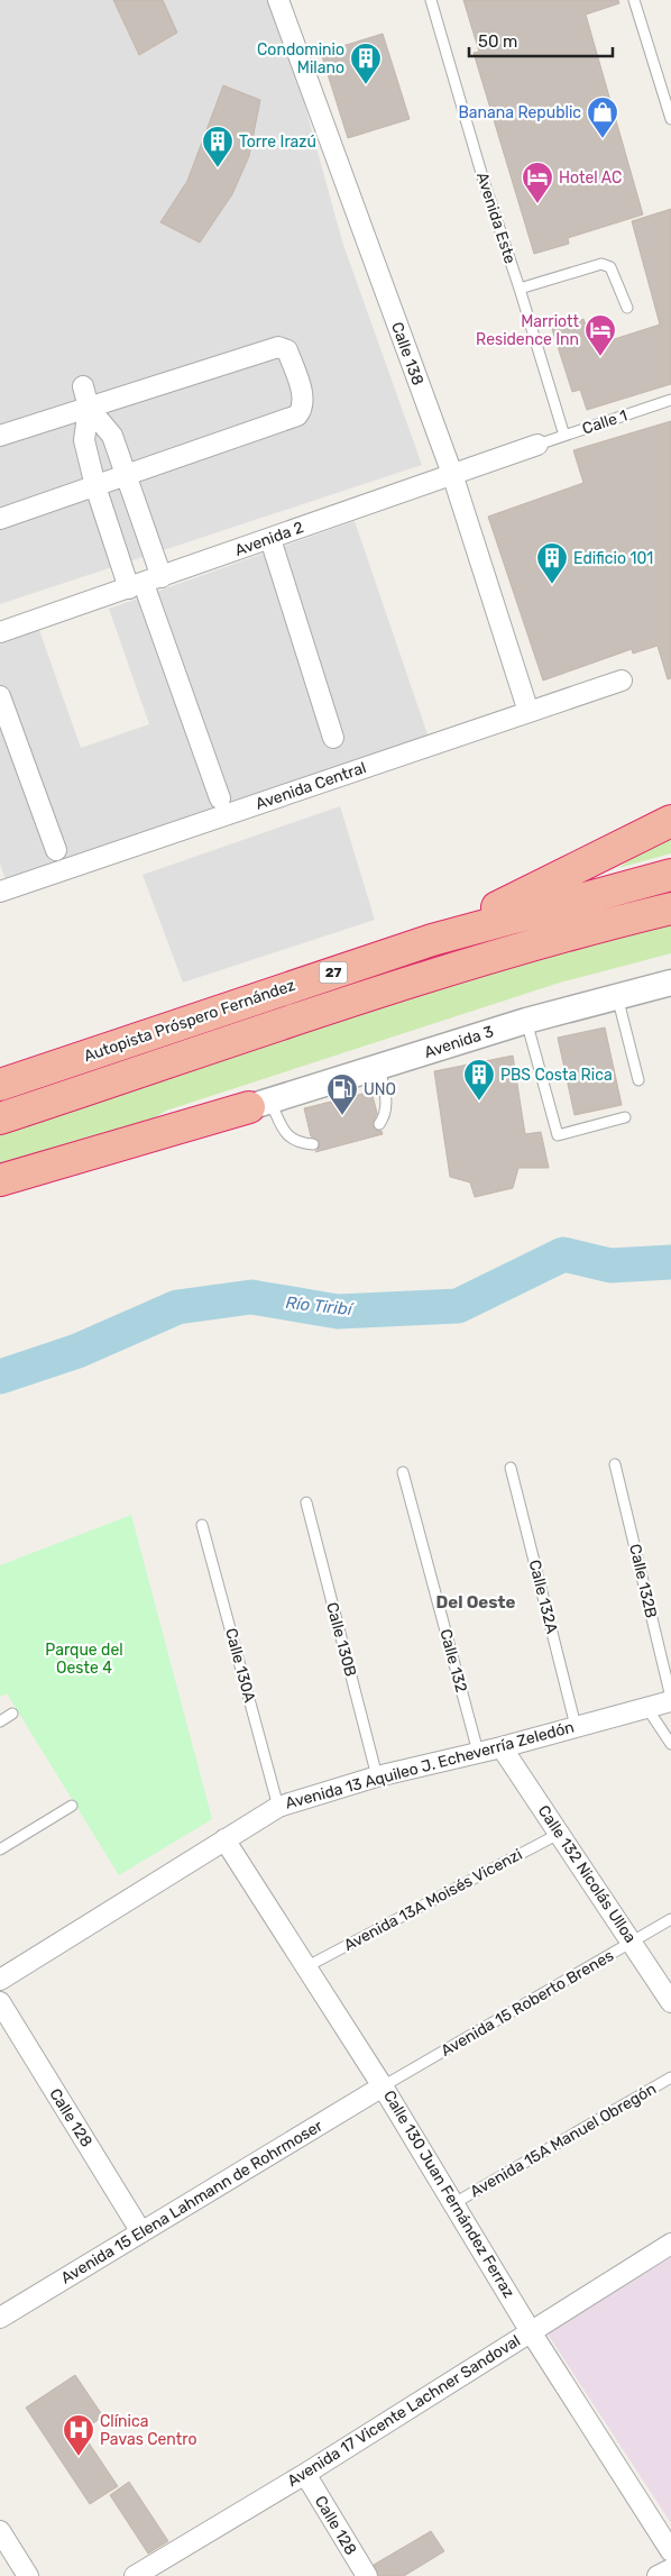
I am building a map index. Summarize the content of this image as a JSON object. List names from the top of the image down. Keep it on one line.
{"streets":{"highway":["27","Autopista Próspero Fernández"],"street":["Calle 138","Avenida 2","Avenida Central","Avenida 3","Avenida 13 Aquileo J. Echeverría Zeledón","Calle 132 Nicolás Ulloa","Calle 128","Calle 130 Juan Fernández Ferraz","Avenida 15 Elena Lahmann de Rohrmoser","Avenida 17 Vicente Lachner Sandoval"],"lane":["Avenida Este","Calle 1","Calle 132B","Calle 132A","Calle 130B","Calle 132","Calle 130A","Avenida 13A Moisés Vicenzi","Avenida 15 Roberto Brenes","Avenida 15A Manuel Obregón"]},"crossings":[["Avenida Este","Calle 1"],["Calle 138","Avenida 2"],["Calle 138","Avenida Central"],["Calle 1","Avenida 2"],["Calle 132B","Avenida 13 Aquileo J. Echeverría Zeledón"],["Calle 132A","Avenida 13 Aquileo J. Echeverría Zeledón"],["Calle 130B","Avenida 13 Aquileo J. Echeverría Zeledón"],["Calle 132","Avenida 13 Aquileo J. Echeverría Zeledón"],["Calle 130A","Avenida 13 Aquileo J. Echeverría Zeledón"],["Avenida 13 Aquileo J. Echeverría Zeledón","Calle 132 Nicolás Ulloa"],["Avenida 13 Aquileo J. Echeverría Zeledón","Calle 130 Juan Fernández Ferraz"],["Calle 132 Nicolás Ulloa","Avenida 13A Moisés Vicenzi"],["Calle 132 Nicolás Ulloa","Avenida 15 Roberto Brenes"],["Avenida 13A Moisés Vicenzi","Calle 130 Juan Fernández Ferraz"],["Avenida 15 Roberto Brenes","Calle 130 Juan Fernández Ferraz"],["Avenida 15 Roberto Brenes","Avenida 15 Elena Lahmann de Rohrmoser"],["Calle 128","Avenida 15 Elena Lahmann de Rohrmoser"],["Calle 128","Avenida 17 Vicente Lachner Sandoval"],["Avenida 15A Manuel Obregón","Calle 130 Juan Fernández Ferraz"],["Calle 130 Juan Fernández Ferraz","Avenida 15 Elena Lahmann de Rohrmoser"],["Calle 130 Juan Fernández Ferraz","Avenida 17 Vicente Lachner Sandoval"]],"districts":["Del Oeste"],"water":["Río Tiribí"],"parks":["Parque del Oeste 4"],"places":{"building":["Condominio Milano","Torre Irazú","Edificio 101","PBS Costa Rica"],"shop":["Banana Republic"],"hotel":["Hotel AC","Marriott Residence Inn"],"fuel station":["UNO"],"hospital":["Clínica Pavas Centro"]},"scale_bar":"50 m"}
